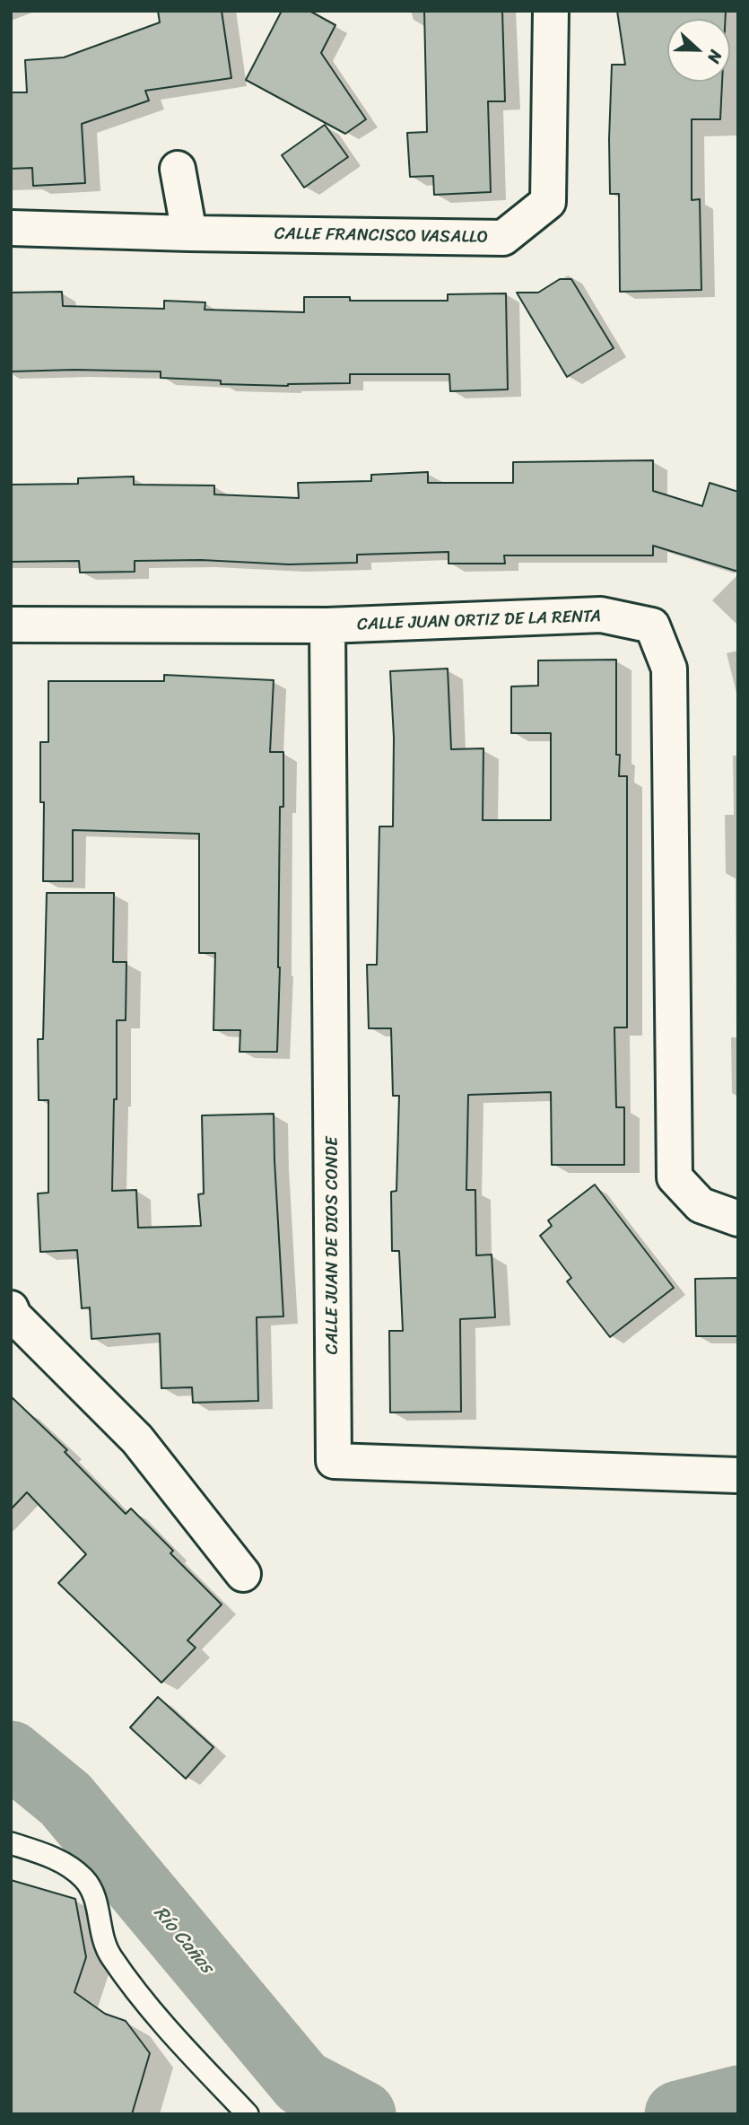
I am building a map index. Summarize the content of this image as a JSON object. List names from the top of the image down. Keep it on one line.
{"streets":{"street":["CALLE FRANCISCO VASALLO","CALLE JUAN ORTIZ DE LA RENTA","CALLE JUAN DE DIOS CONDE"]},"crossings":[["CALLE JUAN ORTIZ DE LA RENTA","CALLE JUAN DE DIOS CONDE"]],"water":["Río Cañas"],"north":"right"}
